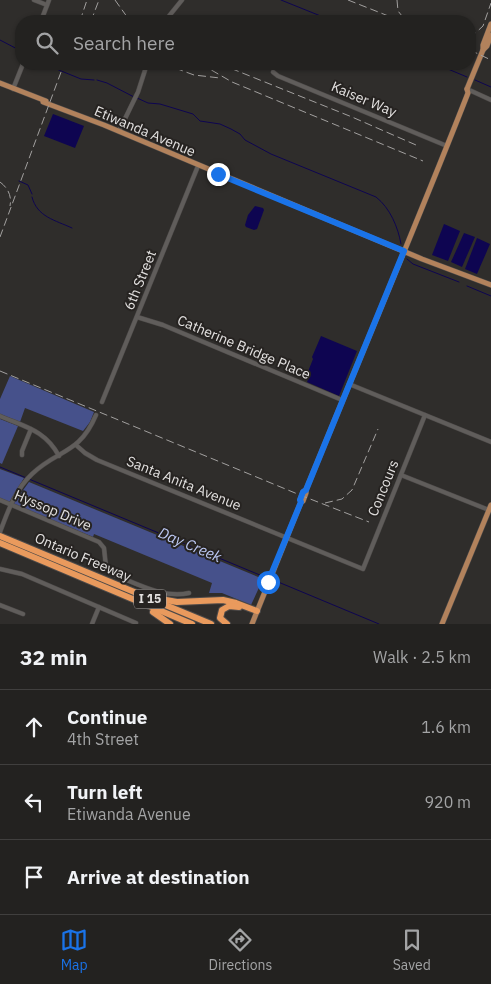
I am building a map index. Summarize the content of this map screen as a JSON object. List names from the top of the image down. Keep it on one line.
{"streets":{"highway":["Ontario Freeway","I 15"],"main road":["Etiwanda Avenue"],"street":["Kaiser Way","6th Street","Catherine Bridge Place","Santa Anita Avenue","Concours","Hyssop Drive"]},"crossings":[["Etiwanda Avenue","6th Street"],["6th Street","Catherine Bridge Place"],["Santa Anita Avenue","Concours"]],"water":["Day Creek"],"page":{"search":"Search here","heading":["32 min","Walk · 2.5 km"],"list":[["Continue","4th Street","1.6 km"],["Turn left","Etiwanda Avenue","920 m"],"Arrive at destination"],"nav":["Map","Directions","Saved"]}}
